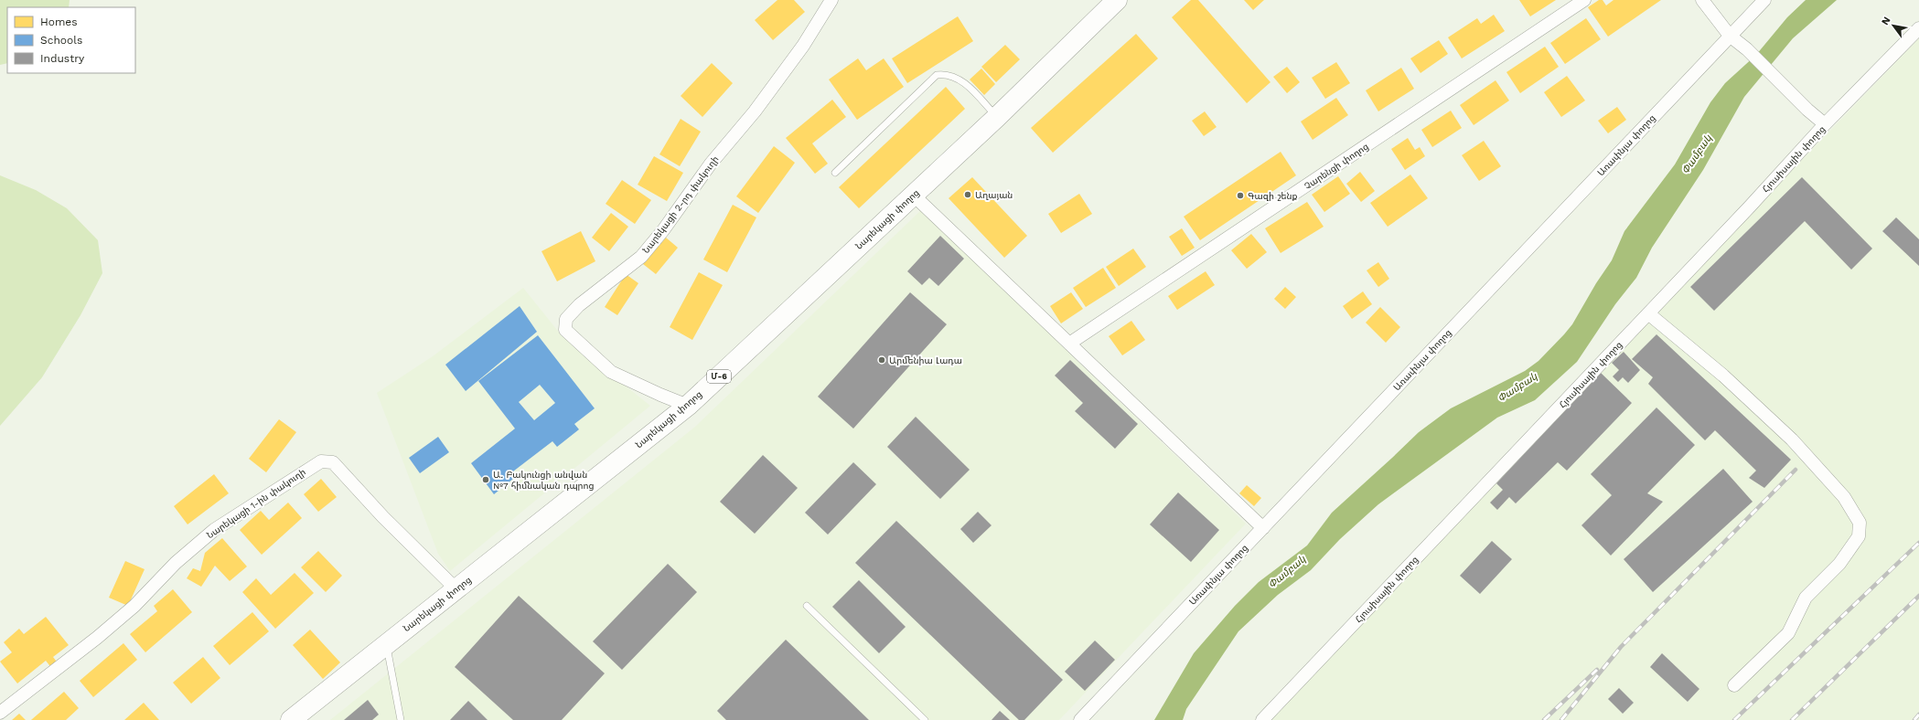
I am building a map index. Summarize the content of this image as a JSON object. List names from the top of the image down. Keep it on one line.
{"streets":{"highway":["Նարեկացի փողոց","Մ-6"],"street":["Առափնյա փողոց","Հյուսիսային փողոց","Չարենցի փողոց","Նարեկացի 2-րդ փակուղի","Նարեկացի 1-ին փակուղի"]},"crossings":[["Նարեկացի 2-րդ փակուղի","Նարեկացի փողոց"],["Նարեկացի փողոց","Նարեկացի 1-ին փակուղի"]],"water":["Փամբակ"],"places":["Աղայան","Գազի շենք","Արմենիա Լադա","Ա. Բակունցի անվան №7 հիմնական դպրոց"],"legend":["Homes","Schools","Industry"],"north":"top left"}
